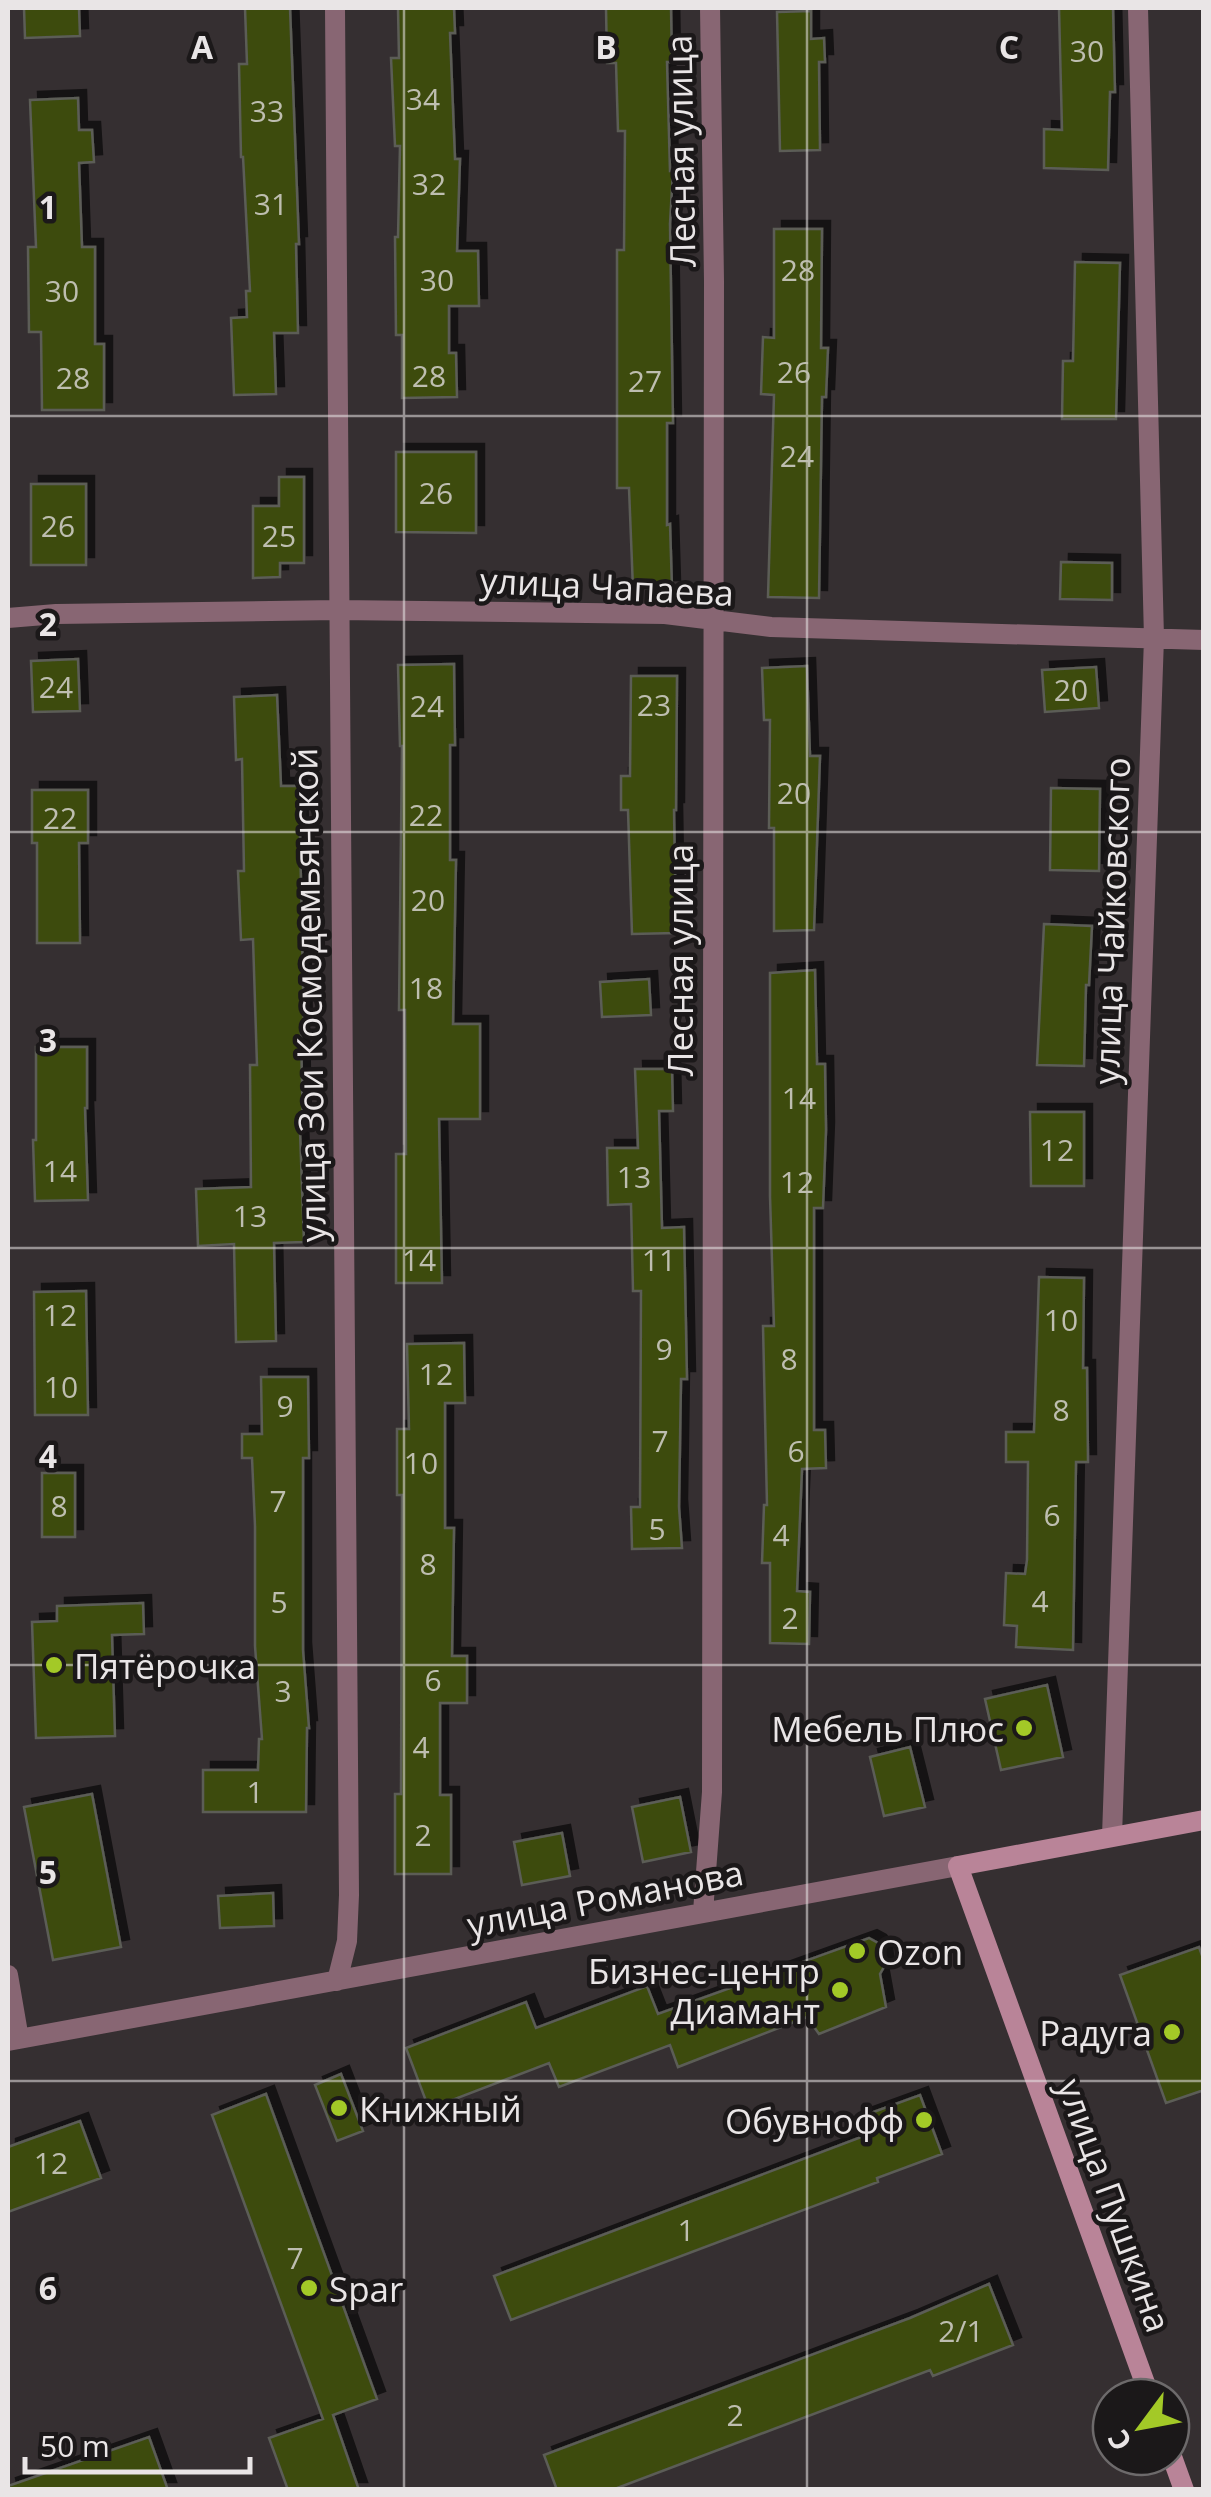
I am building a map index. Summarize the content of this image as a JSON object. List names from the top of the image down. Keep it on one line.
{"streets":{"street":["Лесная улица","улица Чапаева","улица Чайковского","улица Зои Космодемьянской","улица Романова","улица Пушкина"]},"crossings":[["Лесная улица","улица Чапаева"],["Лесная улица","улица Романова"],["улица Чапаева","улица Чайковского"],["улица Чапаева","улица Зои Космодемьянской"],["улица Чайковского","улица Романова"],["улица Зои Космодемьянской","улица Романова"],["улица Романова","улица Пушкина"]],"places":["Пятёрочка","Мебель Плюс","Ozon","Бизнес-центр Диамант","Радуга","Книжный","Обувнофф","Spar"],"house_numbers":["30","34","33","32","31","28","30","30","26","28","28","27","24","26","26","25","24","20","23","24","20","22","22","20","18","14","12","14","13","12","13","14","11","12","10","9","8","12","10","9","8","7","6","10","7","8","6","5","4","8","4","5","2","6","3","4","1","2","12","1","7","2/1","2"],"scale_bar":"50 m","north":"bottom left","grid":{"columns":["A","B","C"],"rows":["1","2","3","4","5","6"]}}
